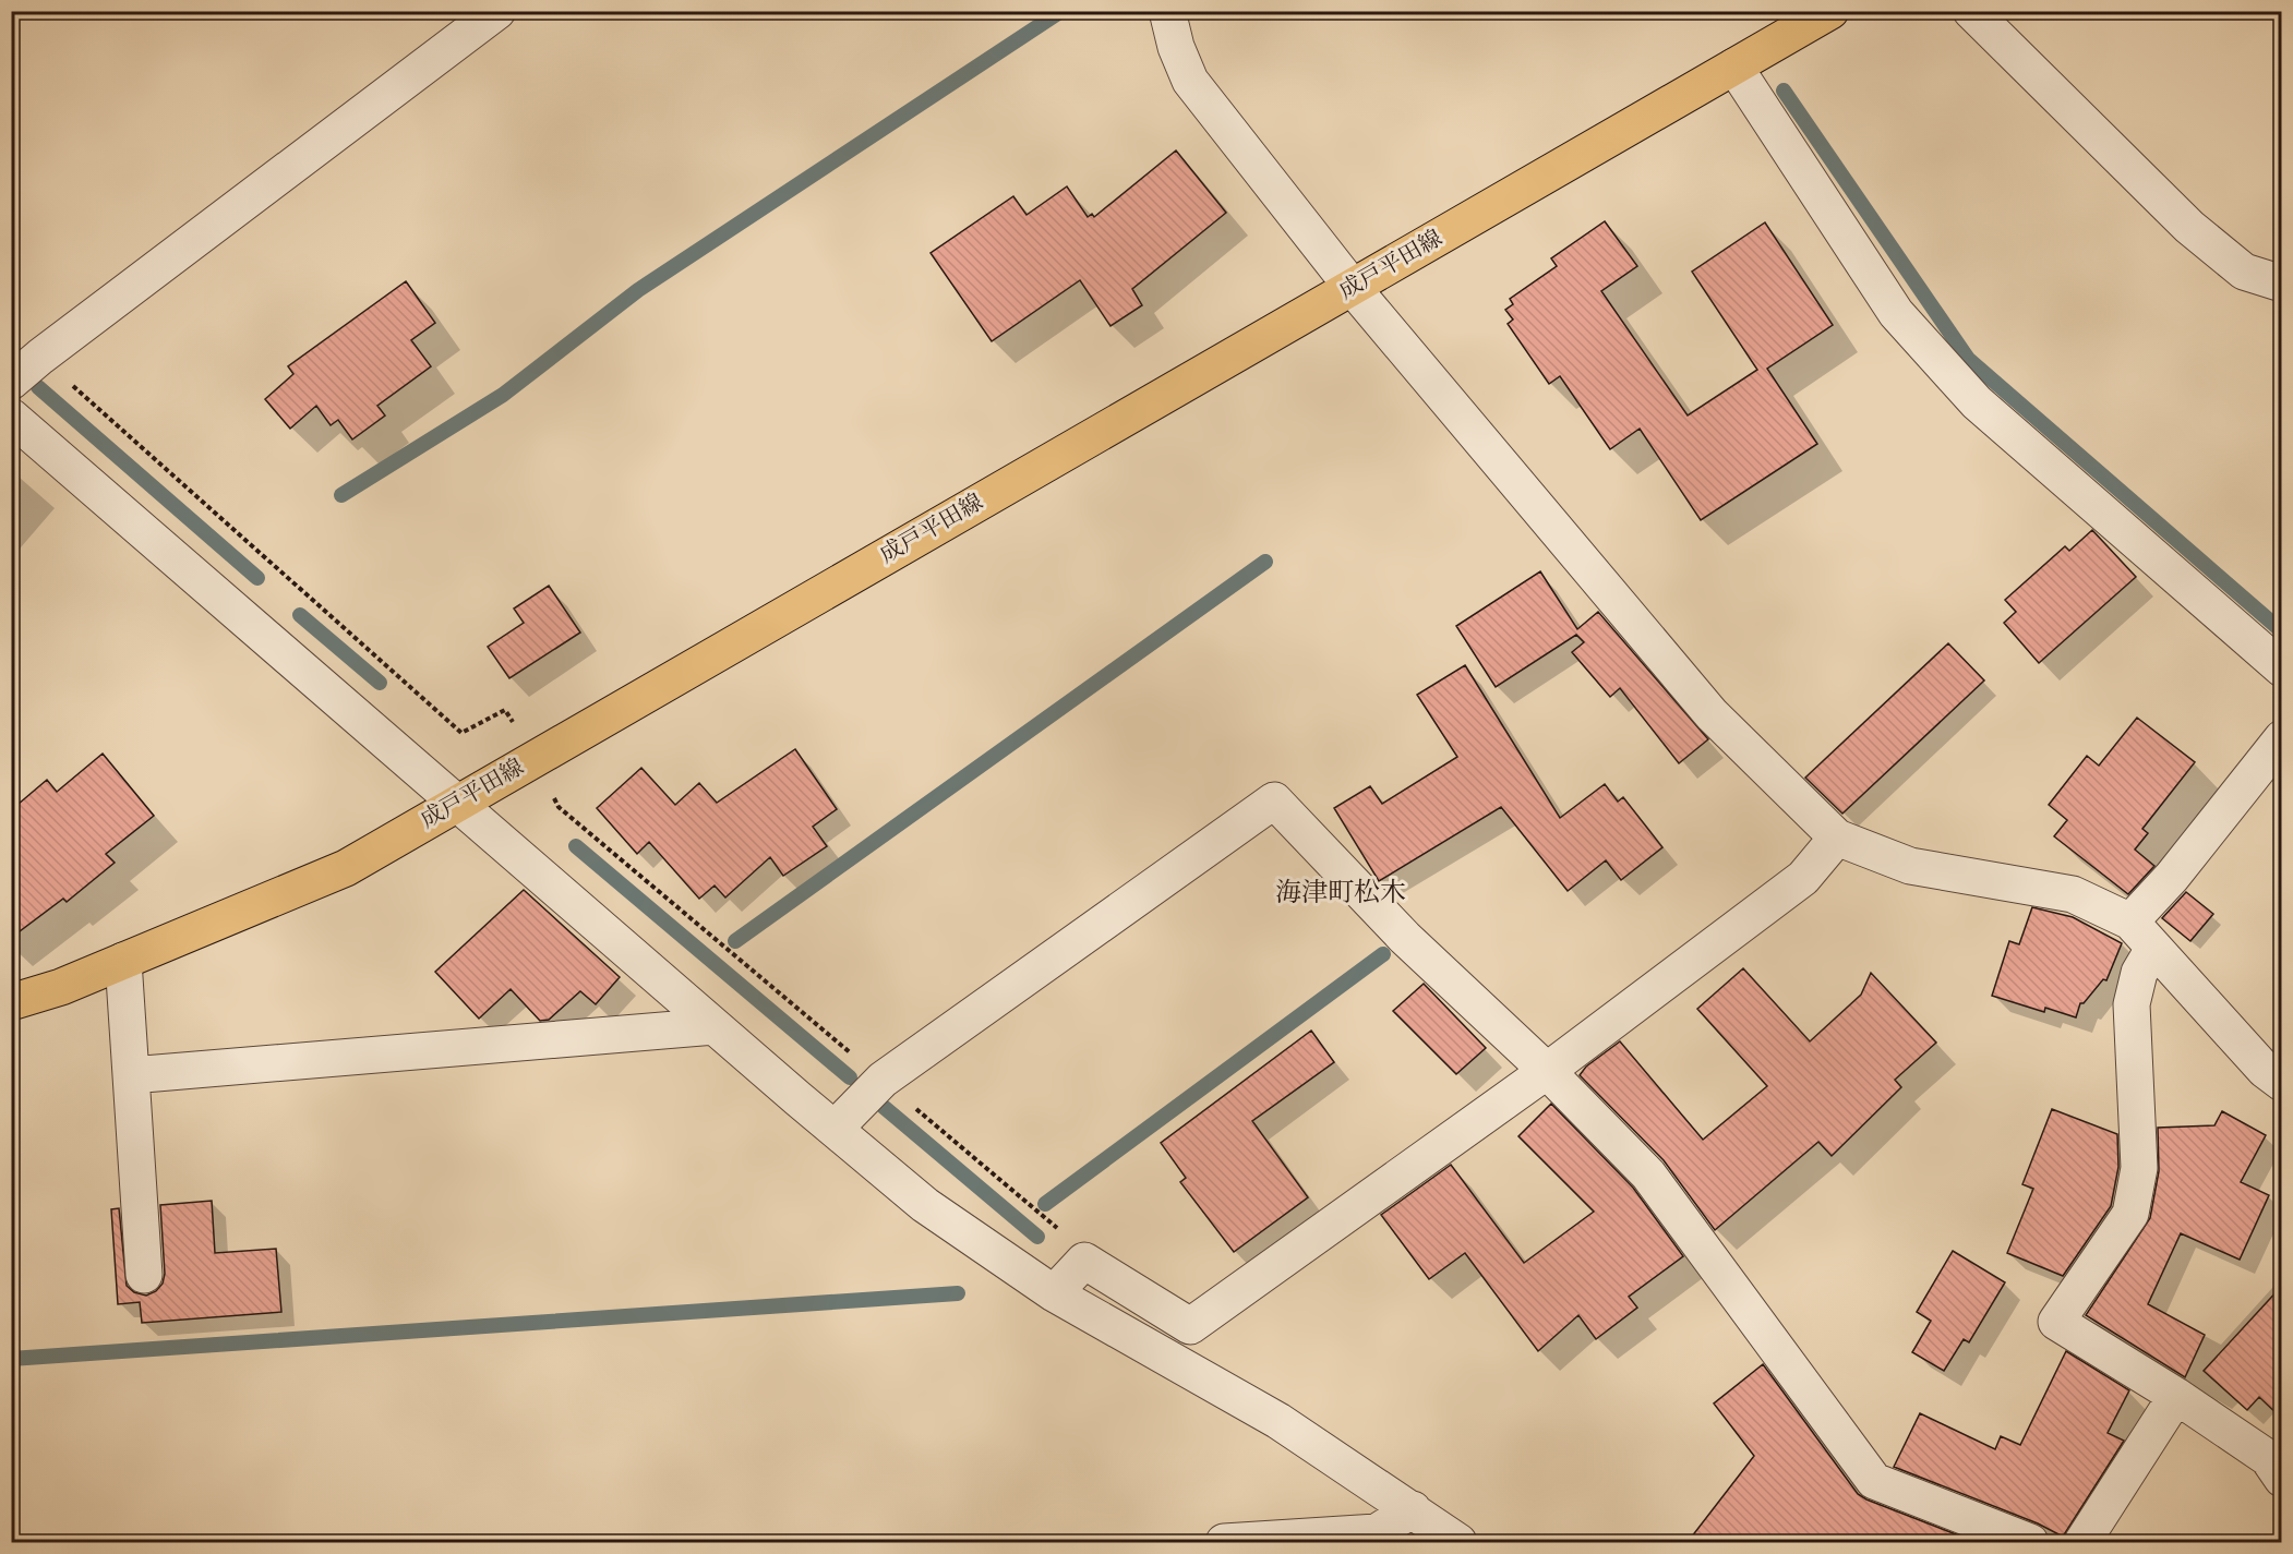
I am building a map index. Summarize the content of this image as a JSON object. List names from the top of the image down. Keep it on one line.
{"streets":{"main road":["成戸平田線"]},"districts":["海津町松木"]}
